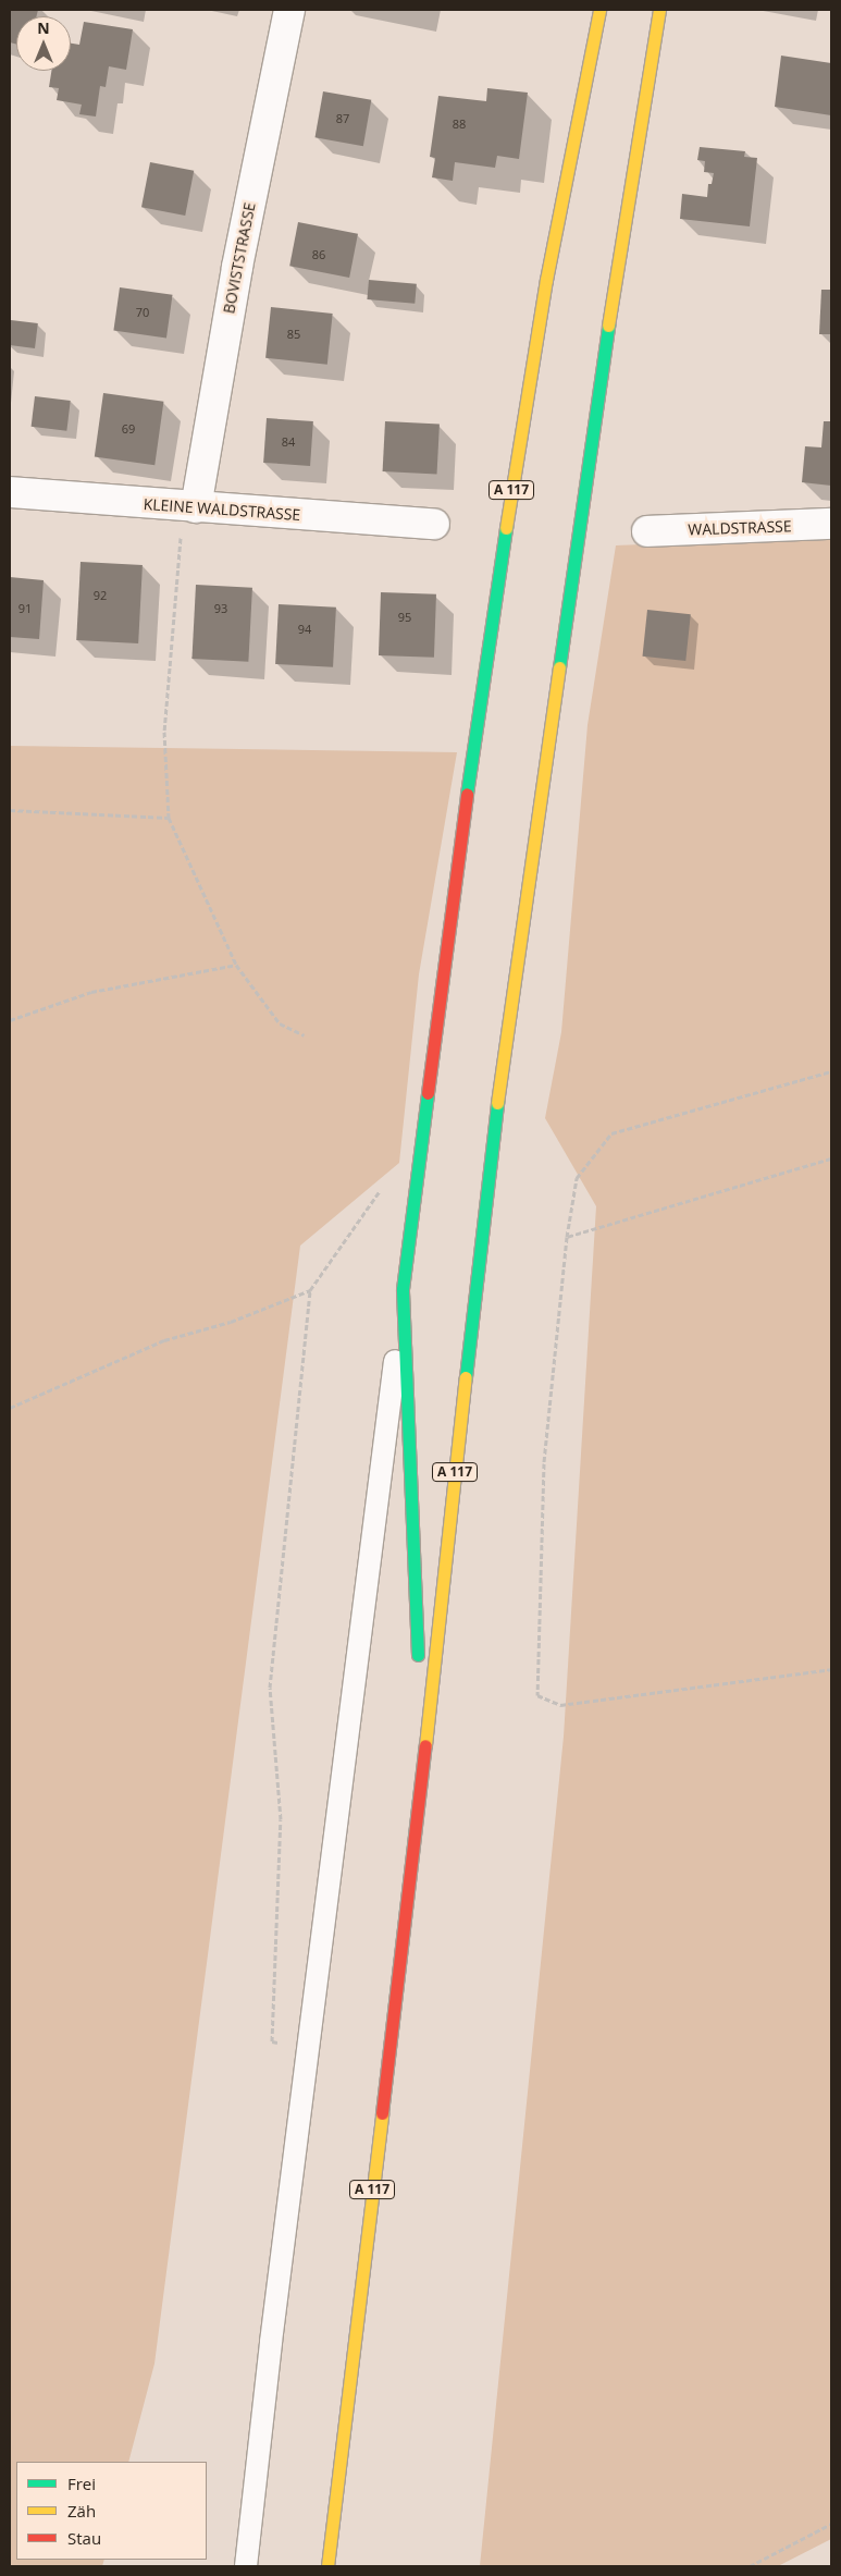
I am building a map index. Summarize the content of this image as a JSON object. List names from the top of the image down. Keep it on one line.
{"streets":{"highway":["A 117"],"street":["BOVISTSTRASSE","KLEINE WALDSTRASSE","WALDSTRASSE"]},"crossings":[["BOVISTSTRASSE","KLEINE WALDSTRASSE"]],"house_numbers":["87","88","86","70","85","69","84","92","91","93","95","94"],"legend":["Frei","Zäh","Stau"],"north":"top"}
